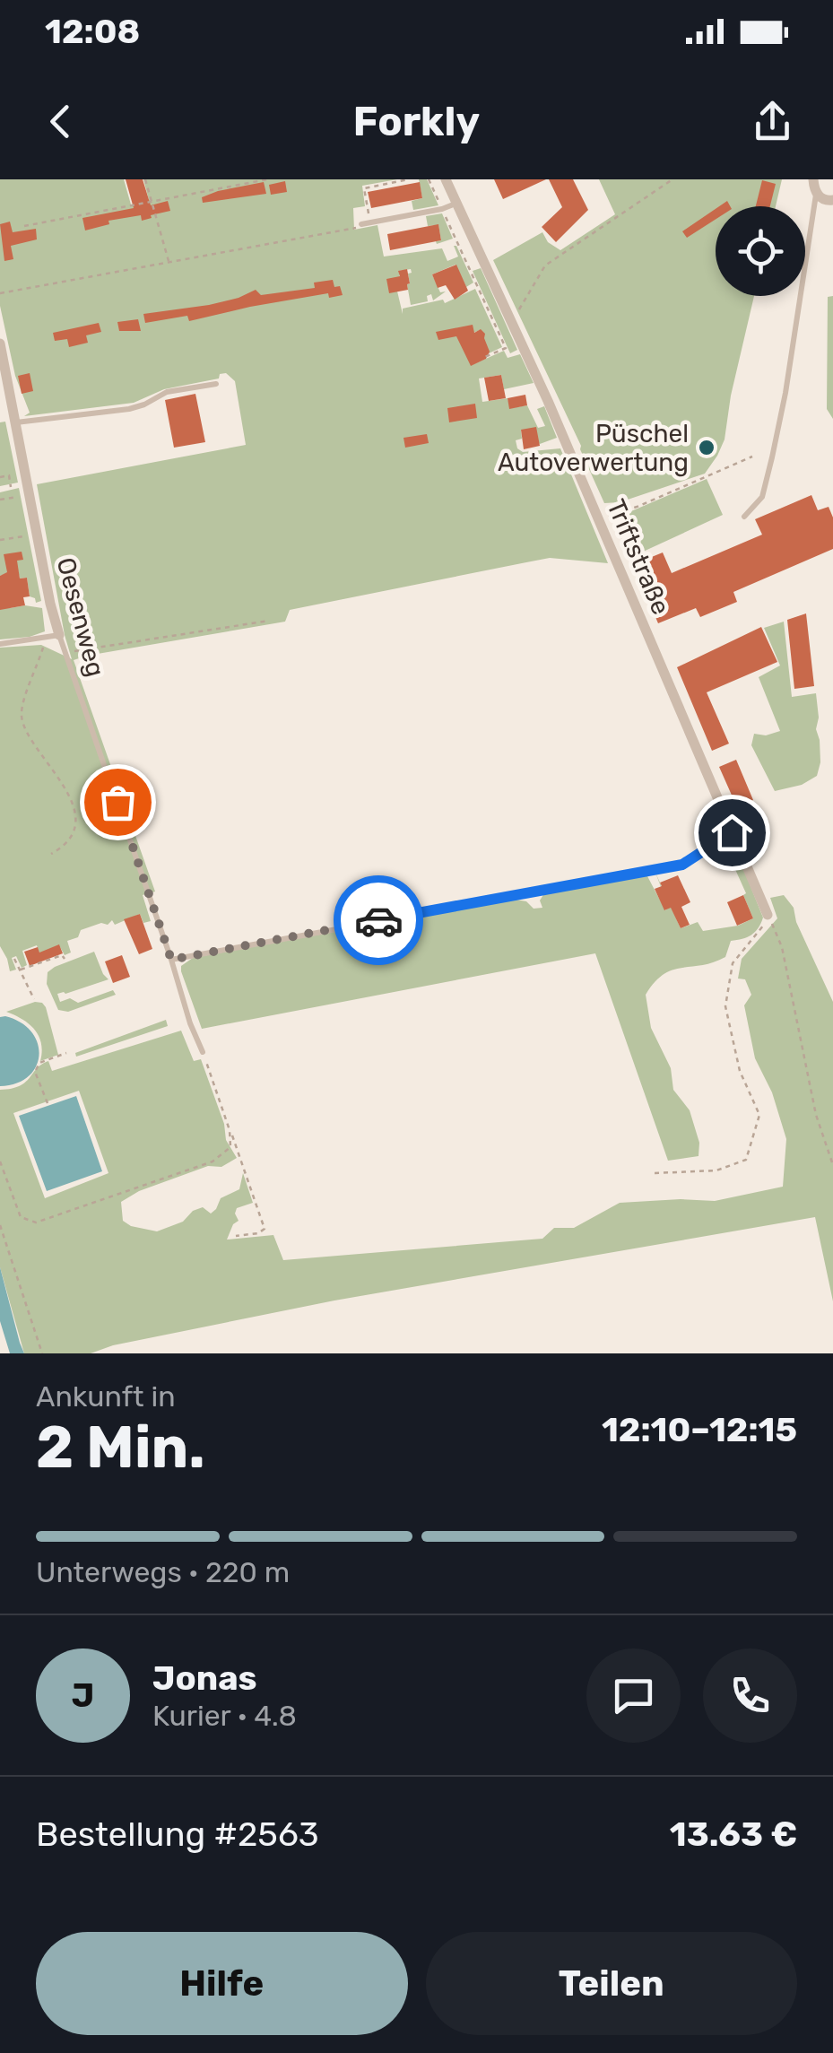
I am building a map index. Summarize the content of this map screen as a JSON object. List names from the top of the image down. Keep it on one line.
{"streets":{"street":["Triftstraße","Oesenweg"]},"places":["Püschel Autoverwertung"],"page":{"status":"12:08","header":"Forkly","heading":["2 Min.","Ankunft in","12:10–12:15"],"panel":["Jonas","Kurier · 4.8","Bestellung #2563","13.63 €"],"bar":"Unterwegs · 220 m","round":"J","buttons":["Hilfe","Teilen"]}}
